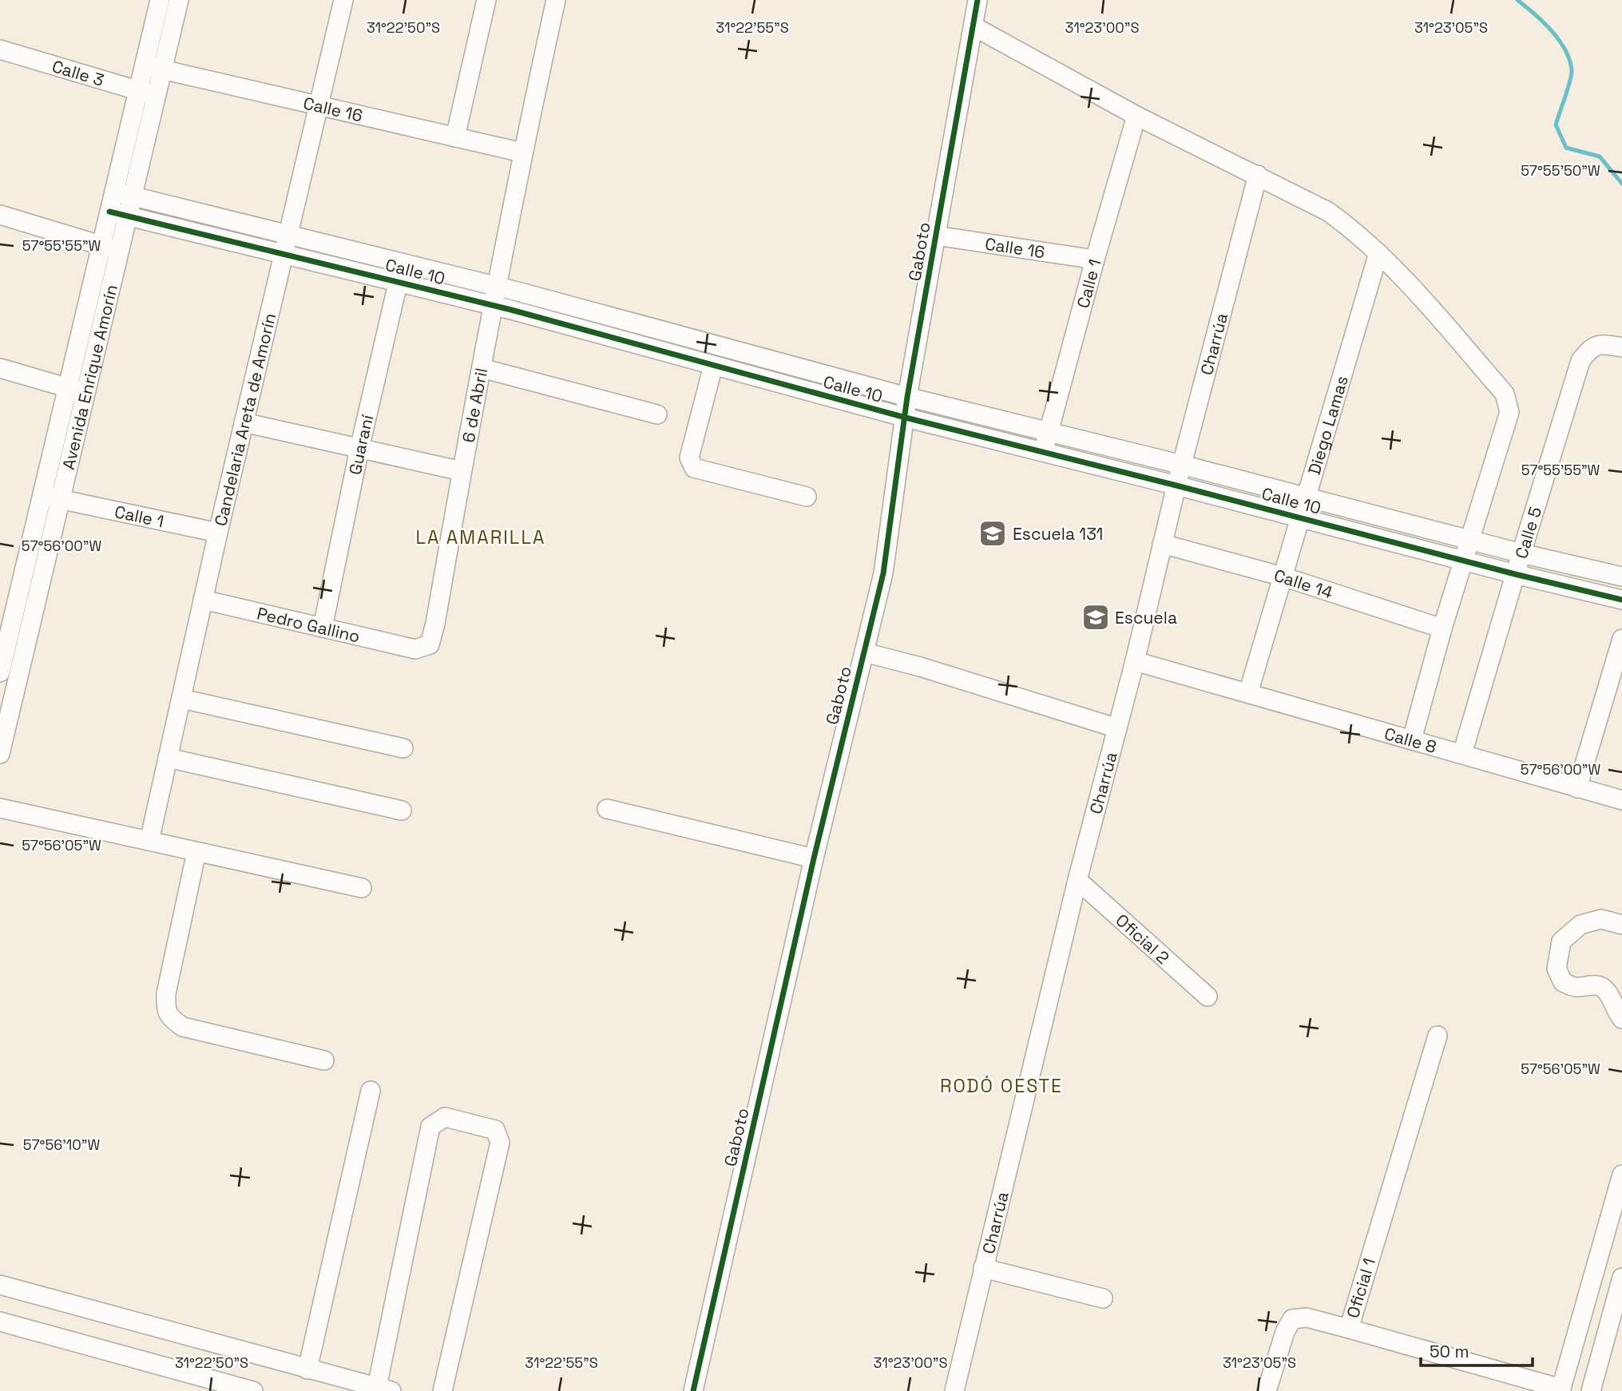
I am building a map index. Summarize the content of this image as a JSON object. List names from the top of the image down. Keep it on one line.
{"streets":{"street":["Calle 3","Calle 16","Gaboto","Calle 10","Calle 1","Charrúa","Avenida Enrique Amorín","6 de Abril","Candelaria Areta de Amorín","Diego Lamas","Guaraní","Calle 5","Calle 14","Pedro Gallino","Calle 8","Oficial 2","Oficial 1"]},"crossings":[["Calle 3","Avenida Enrique Amorín"],["Calle 16","Gaboto"],["Calle 16","Calle 1"],["Calle 16","Avenida Enrique Amorín"],["Calle 16","6 de Abril"],["Calle 16","Candelaria Areta de Amorín"],["Gaboto","Calle 10"],["Calle 10","Calle 1"],["Calle 10","Charrúa"],["Calle 10","Avenida Enrique Amorín"],["Calle 10","6 de Abril"],["Calle 10","Candelaria Areta de Amorín"],["Calle 10","Diego Lamas"],["Calle 10","Guaraní"],["Calle 10","Calle 5"],["Calle 1","Avenida Enrique Amorín"],["Calle 1","Candelaria Areta de Amorín"],["Charrúa","Calle 14"],["Charrúa","Calle 8"],["Charrúa","Oficial 2"],["6 de Abril","Pedro Gallino"],["Candelaria Areta de Amorín","Pedro Gallino"],["Diego Lamas","Calle 14"],["Diego Lamas","Calle 8"],["Guaraní","Pedro Gallino"],["Calle 5","Calle 8"]],"districts":["LA AMARILLA","RODÓ OESTE"],"places":{"school or university":["Escuela 131","Escuela"]},"scale_bar":"50 m","coordinates":["31°22'50\"S","31°22'55\"S","31°23'00\"S","31°23'05\"S","57°55'50\"W","57°55'55\"W","57°56'00\"W","57°56'05\"W","57°56'10\"W"]}
